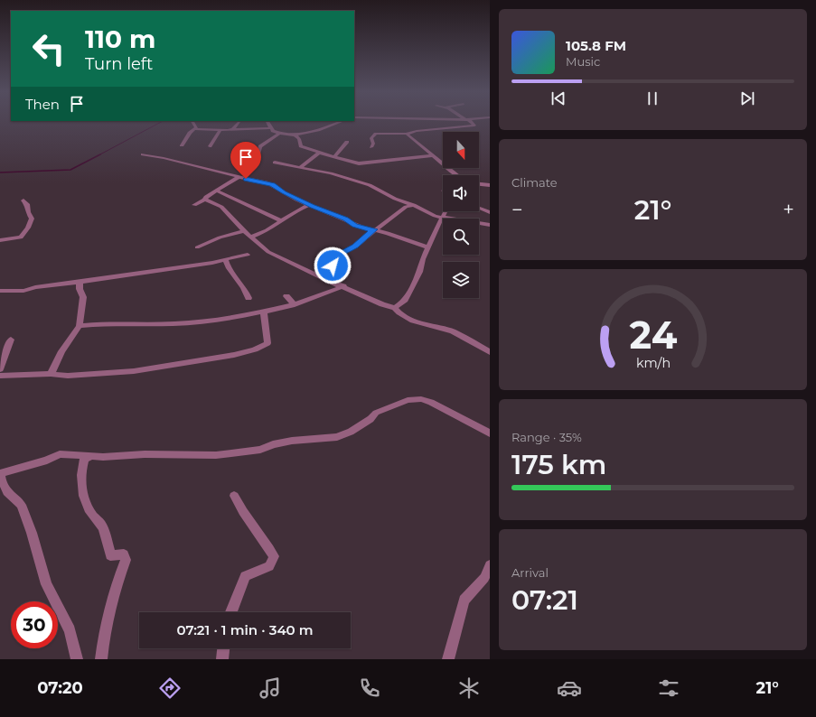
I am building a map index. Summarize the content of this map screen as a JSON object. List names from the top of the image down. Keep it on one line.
{"north":"bottom","page":{"turn":["110 m","Turn left"],"song":["105.8 FM","Music"],"then":"Then","tile":["Climate",["Range · 35%","175 km"],["Arrival","07:21"]],"heat":["−","21°","+"],"limit":"30","trip":"07:21 · 1 min · 340 m","tabs":["07:20","21°"],"gauge":["24","km/h"]}}
